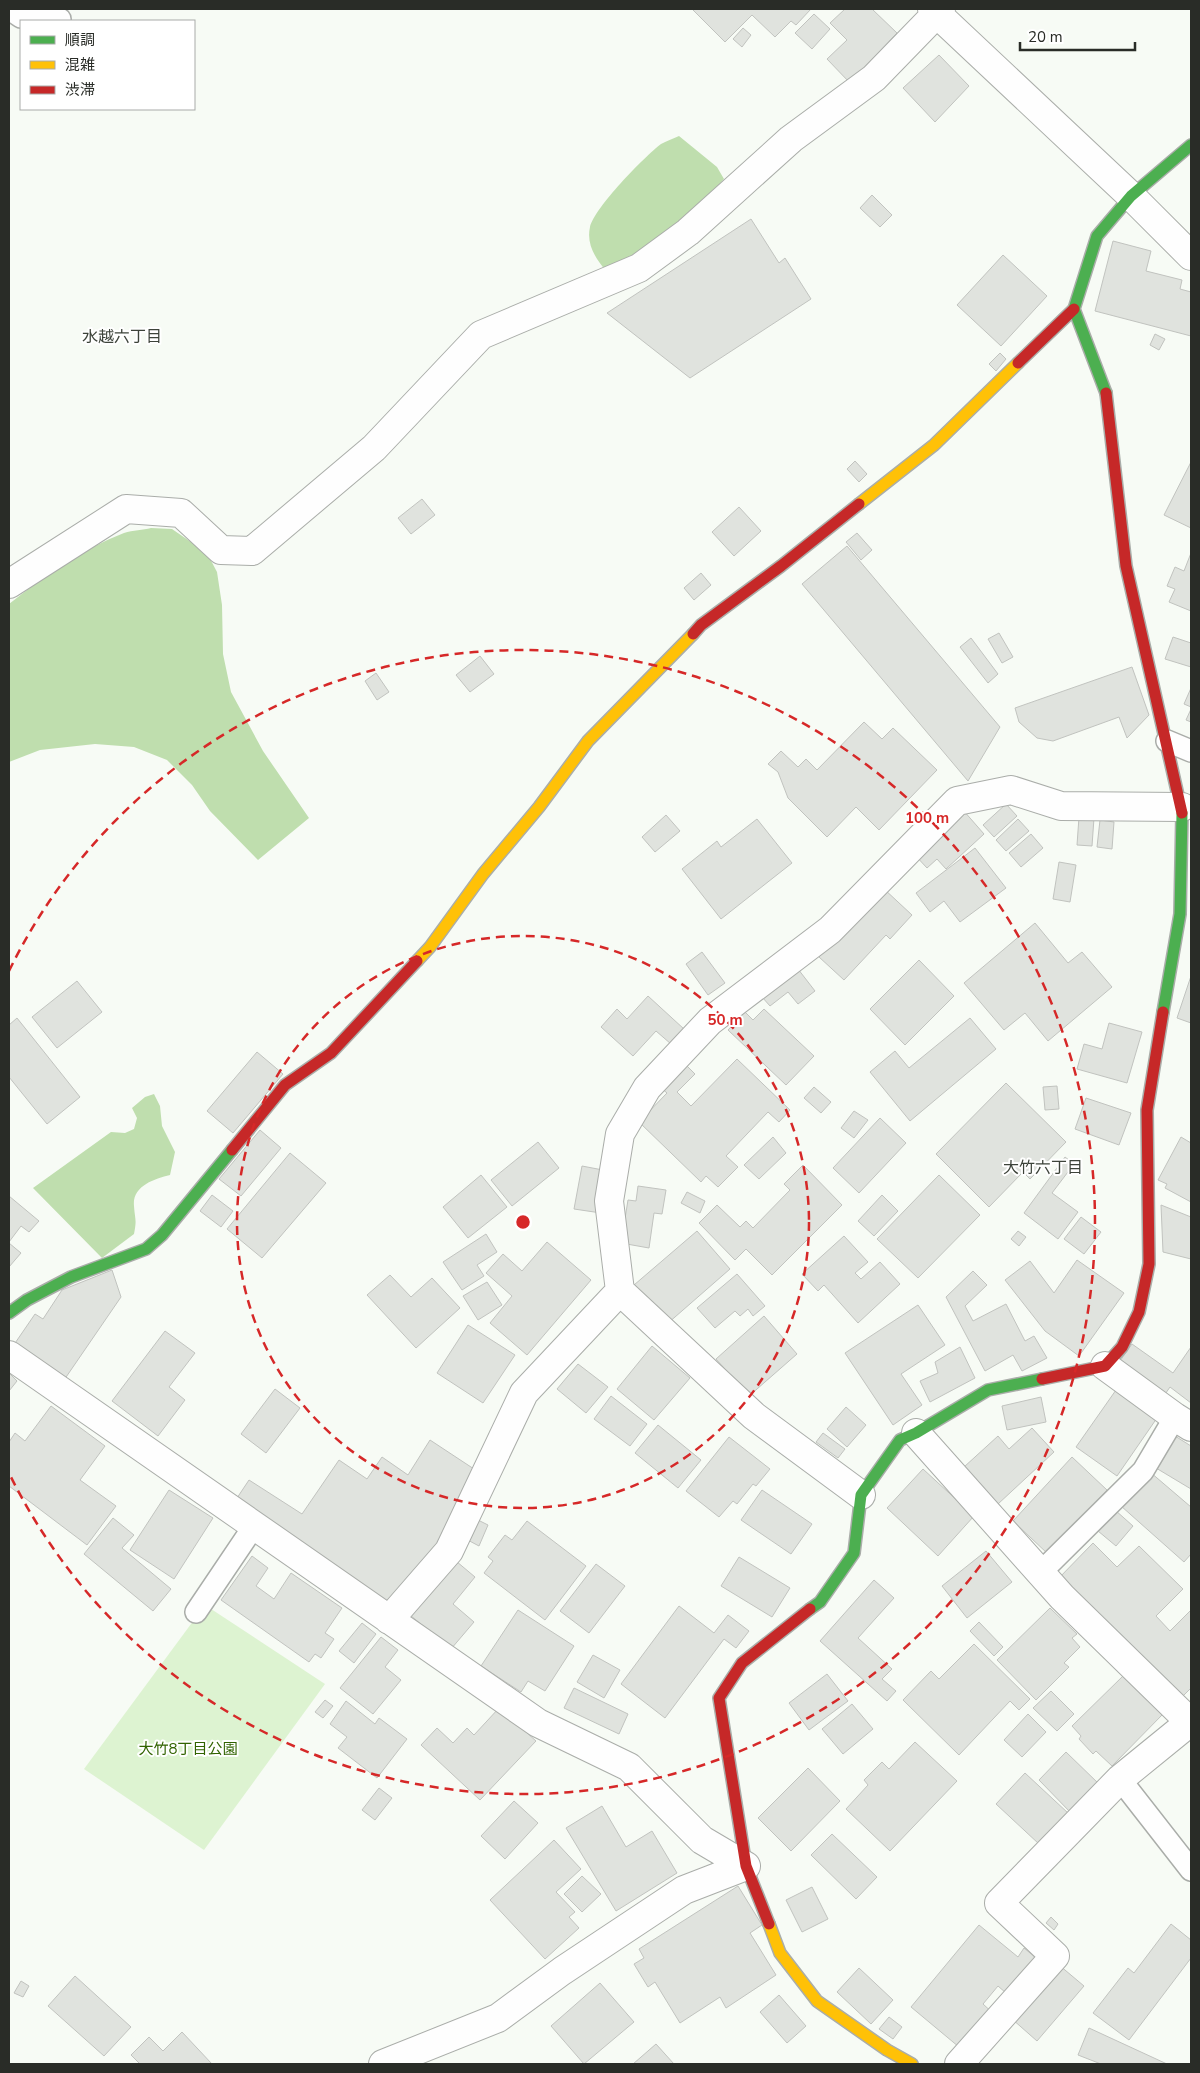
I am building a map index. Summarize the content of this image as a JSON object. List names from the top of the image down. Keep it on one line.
{"districts":["水越六丁目","大竹六丁目"],"parks":["大竹8丁目公園"],"legend":["順調","混雑","渋滞"],"scale_bar":"20 m","rings":["100 m","50 m"]}
